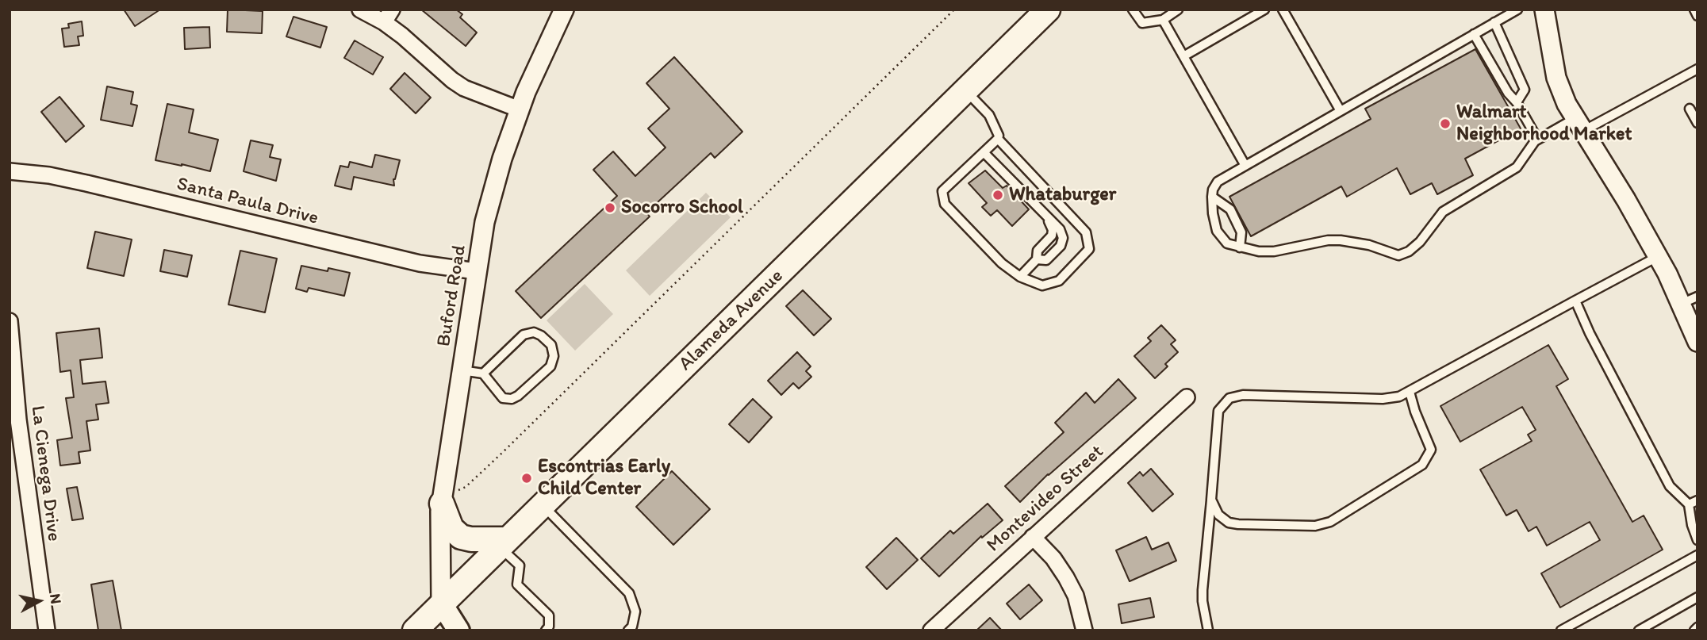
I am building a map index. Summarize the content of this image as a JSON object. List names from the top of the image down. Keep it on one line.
{"streets":{"main road":["Alameda Avenue"],"street":["Santa Paula Drive","Buford Road","La Cienega Drive","Montevideo Street"]},"crossings":[["Santa Paula Drive","Buford Road"],["Buford Road","Alameda Avenue"]],"places":["Walmart Neighborhood Market","Whataburger","Socorro School","Escontrias Early Child Center"],"north":"right"}
